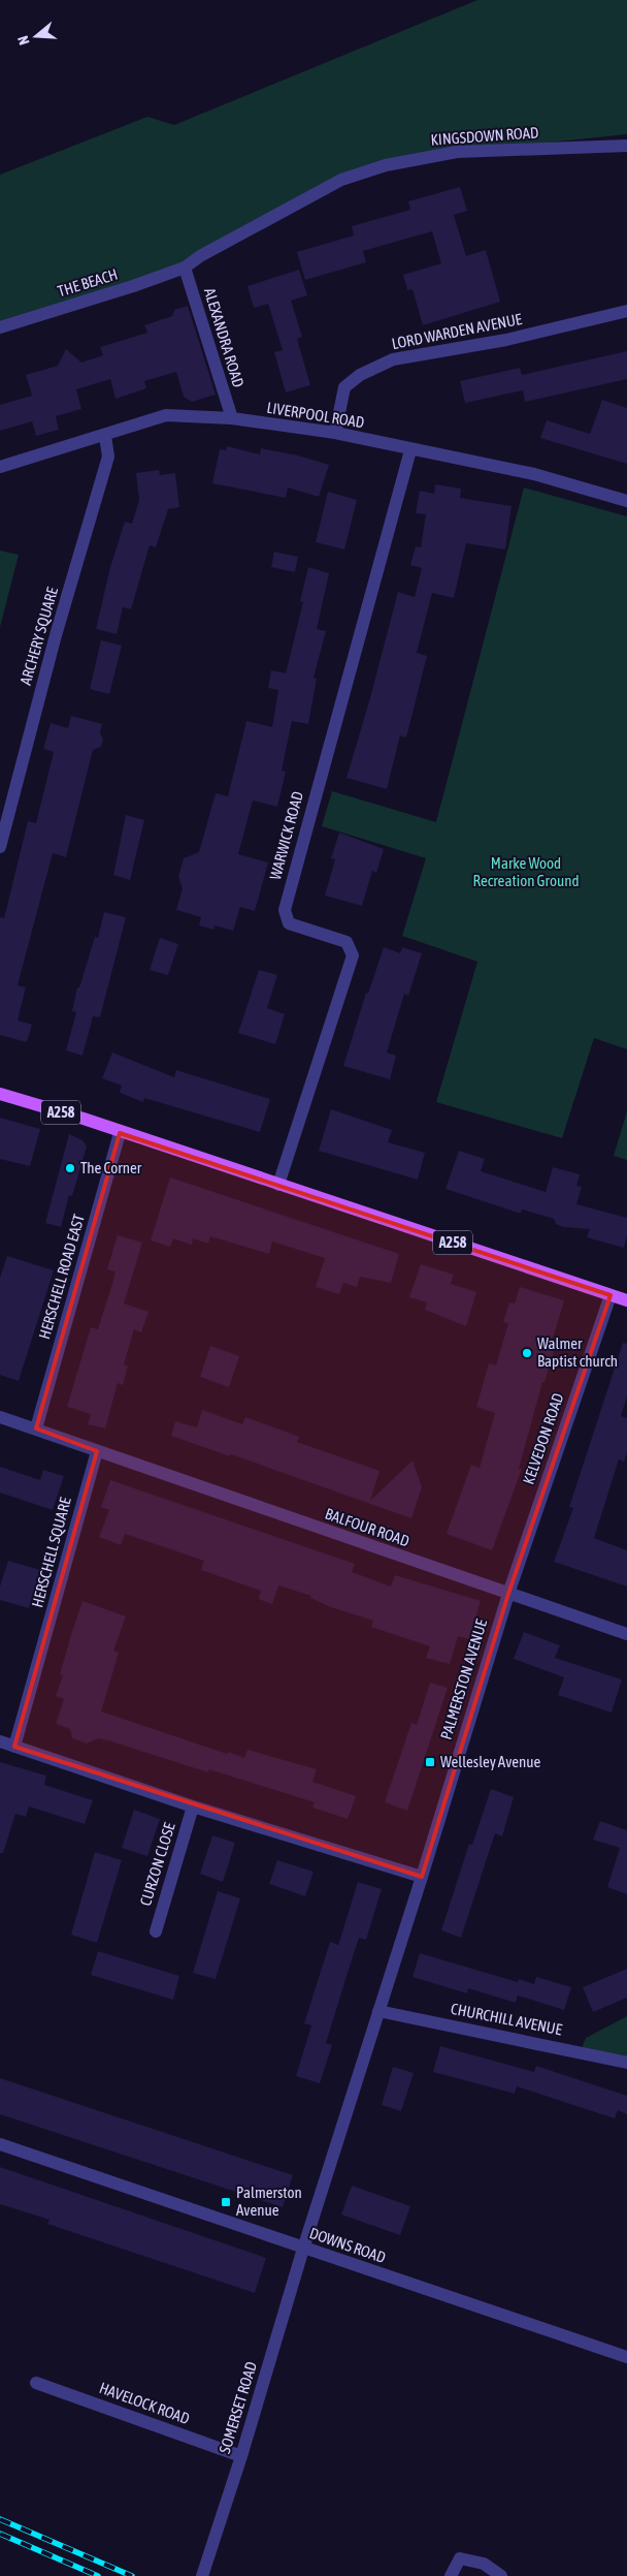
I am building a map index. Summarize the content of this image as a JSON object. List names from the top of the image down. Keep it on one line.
{"streets":{"main road":["A258"],"street":["KINGSDOWN ROAD","THE BEACH","LORD WARDEN AVENUE","ALEXANDRA ROAD","LIVERPOOL ROAD","ARCHERY SQUARE","WARWICK ROAD","HERSCHELL ROAD EAST","KELVEDON ROAD","BALFOUR ROAD","HERSCHELL SQUARE","PALMERSTON AVENUE","CURZON CLOSE","CHURCHILL AVENUE","DOWNS ROAD","HAVELOCK ROAD","SOMERSET ROAD"]},"crossings":[["KINGSDOWN ROAD","THE BEACH"],["KINGSDOWN ROAD","ALEXANDRA ROAD"],["THE BEACH","ALEXANDRA ROAD"],["LORD WARDEN AVENUE","LIVERPOOL ROAD"],["ALEXANDRA ROAD","LIVERPOOL ROAD"],["LIVERPOOL ROAD","ARCHERY SQUARE"],["LIVERPOOL ROAD","WARWICK ROAD"],["WARWICK ROAD","A258"],["A258","HERSCHELL ROAD EAST"],["A258","KELVEDON ROAD"],["KELVEDON ROAD","BALFOUR ROAD"],["KELVEDON ROAD","PALMERSTON AVENUE"],["BALFOUR ROAD","HERSCHELL SQUARE"],["BALFOUR ROAD","PALMERSTON AVENUE"],["PALMERSTON AVENUE","CHURCHILL AVENUE"],["PALMERSTON AVENUE","DOWNS ROAD"],["PALMERSTON AVENUE","SOMERSET ROAD"],["DOWNS ROAD","SOMERSET ROAD"],["HAVELOCK ROAD","SOMERSET ROAD"]],"parks":["Marke Wood Recreation Ground"],"places":{"other":["The Corner","Walmer Baptist church"],"transit":["Wellesley Avenue","Palmerston Avenue"]},"north":"left"}
